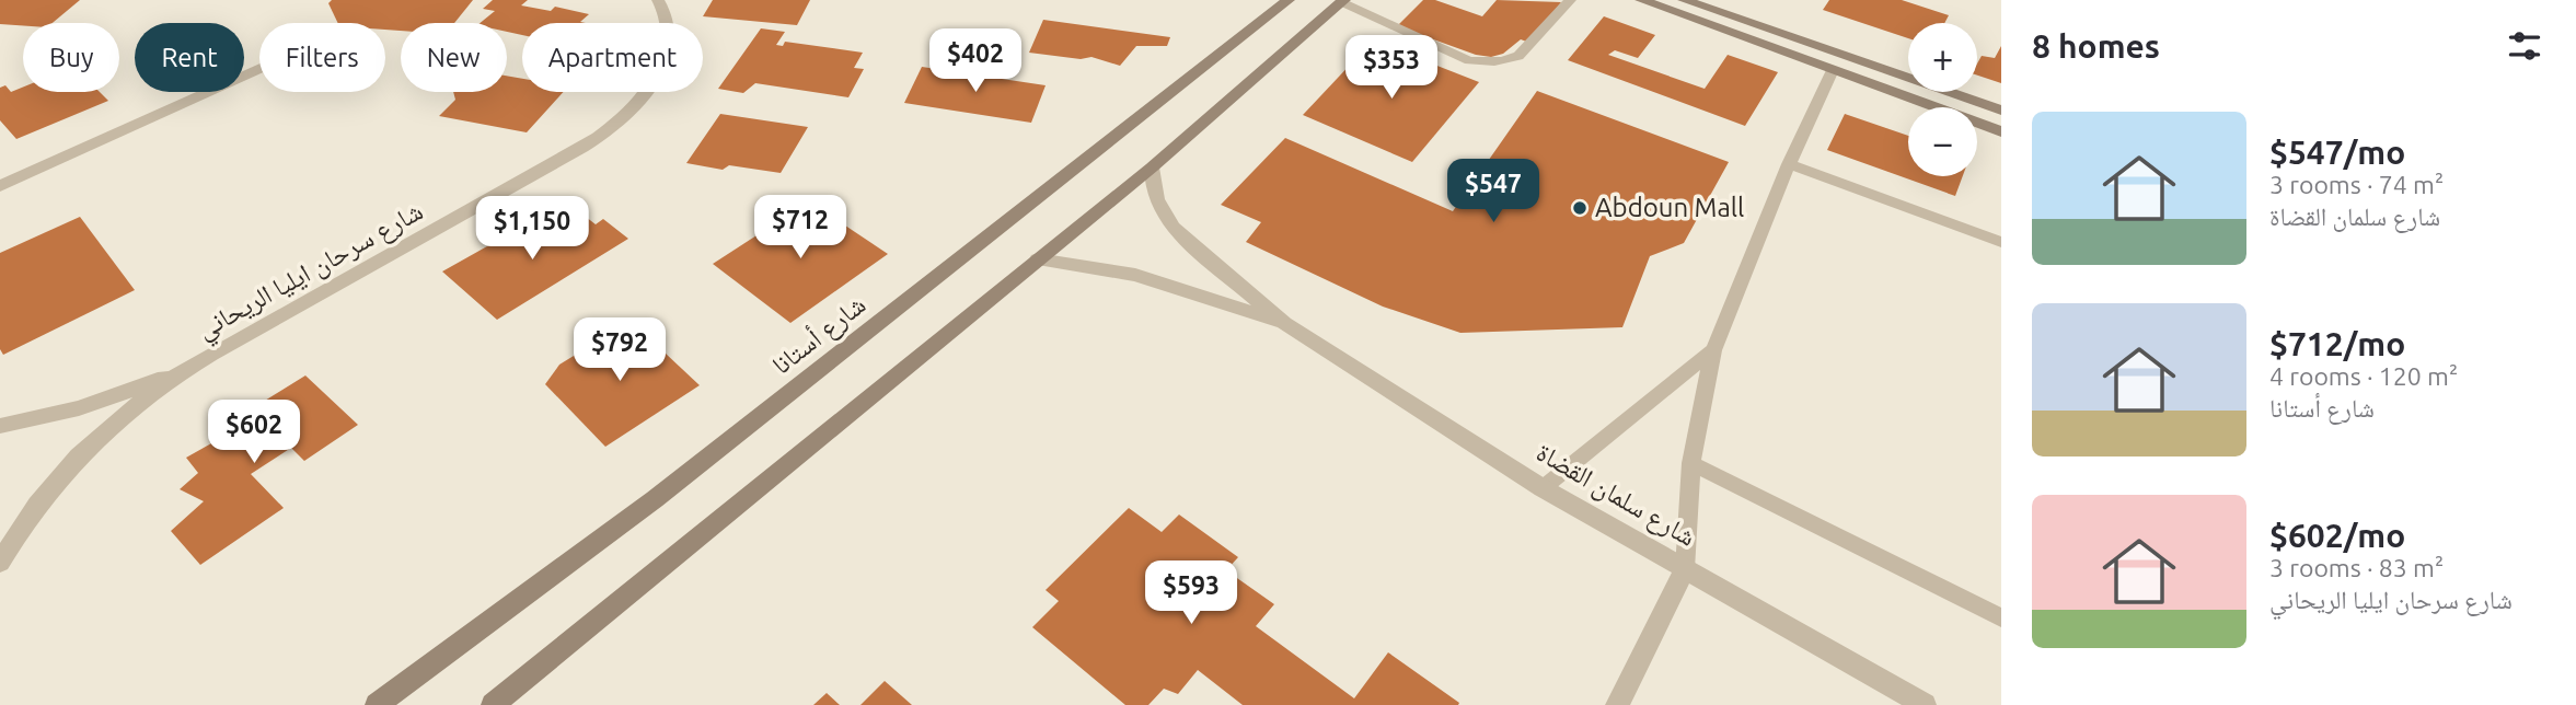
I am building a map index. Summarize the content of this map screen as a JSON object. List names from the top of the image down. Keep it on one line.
{"streets":{"street":["شارع سرحان ايليا الريحاني","شارع أستانا","شارع سلمان القضاة"]},"places":["Abdoun Mall"],"page":{"heading":"8 homes","map_buttons":["+","−"],"chip":["Buy","Rent","Filters","New","Apartment"],"price":["$402","$353","$547","$712","$1,150","$792","$602","$593"],"list":[{"name":"$547/mo","note":"3 rooms · 74 m² · شارع سلمان القضاة"},{"name":"$712/mo","note":"4 rooms · 120 m² · شارع أستانا"},{"name":"$602/mo","note":"3 rooms · 83 m² · شارع سرحان ايليا الريحاني"}]}}
